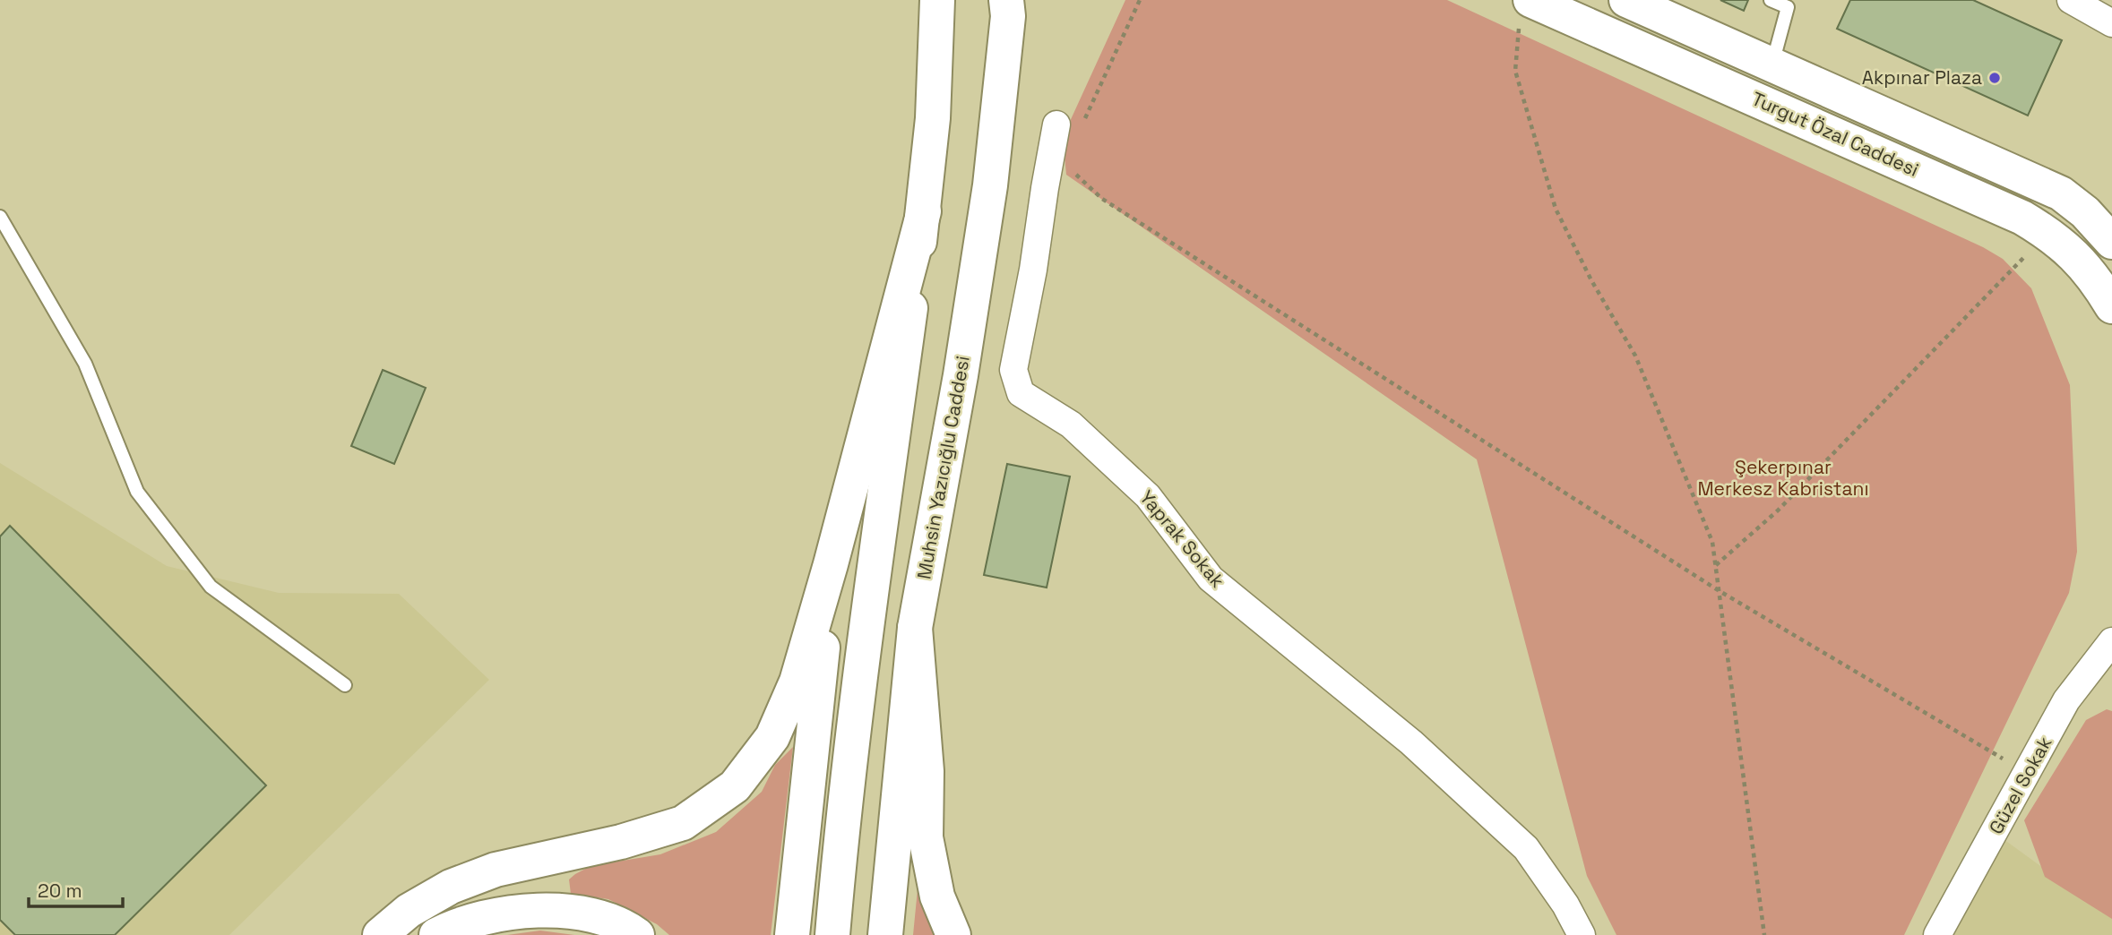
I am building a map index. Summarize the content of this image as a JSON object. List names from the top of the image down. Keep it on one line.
{"streets":{"main road":["Turgut Özal Caddesi","Muhsin Yazıcığlu Caddesi"],"street":["Yaprak Sokak","Güzel Sokak"]},"parks":["Şekerpınar Merkesz Kabristanı"],"places":["Akpınar Plaza"],"scale_bar":"20 m"}
